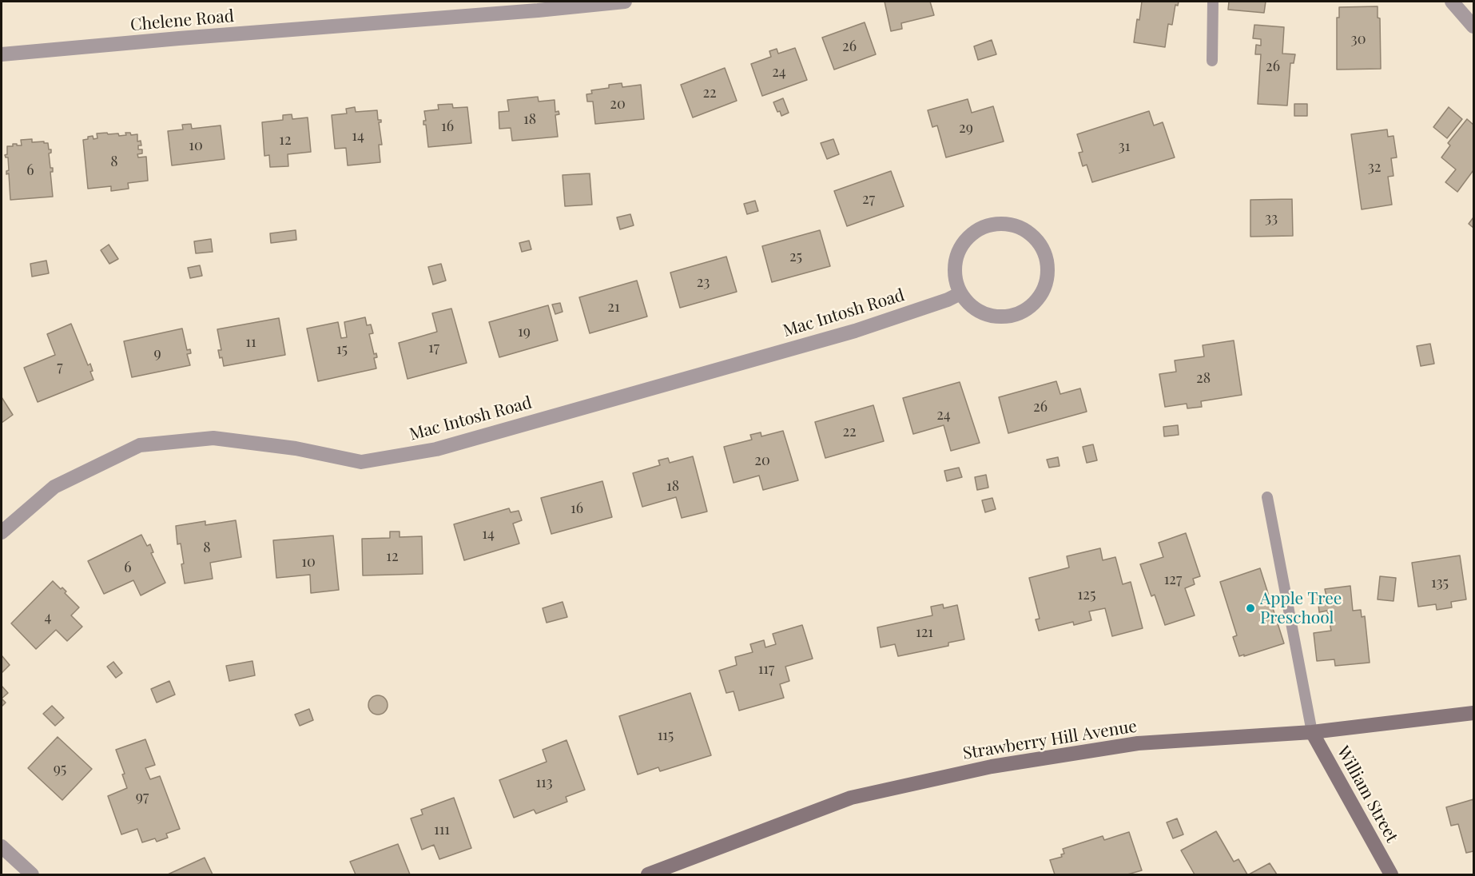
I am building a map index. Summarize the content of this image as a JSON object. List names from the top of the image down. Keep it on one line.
{"streets":{"main road":["Strawberry Hill Avenue","William Street"],"street":["Chelene Road","Mac Intosh Road"]},"crossings":[["Strawberry Hill Avenue","William Street"]],"places":["Apple Tree Preschool"],"house_numbers":["30","26","26","24","22","20","18","16","29","14","12","10","31","8","32","6","27","33","25","23","21","19","11","17","15","9","7","28","26","24","22","20","18","16","14","8","12","10","6","127","135","125","4","121","117","115","95","113","97","111"]}
